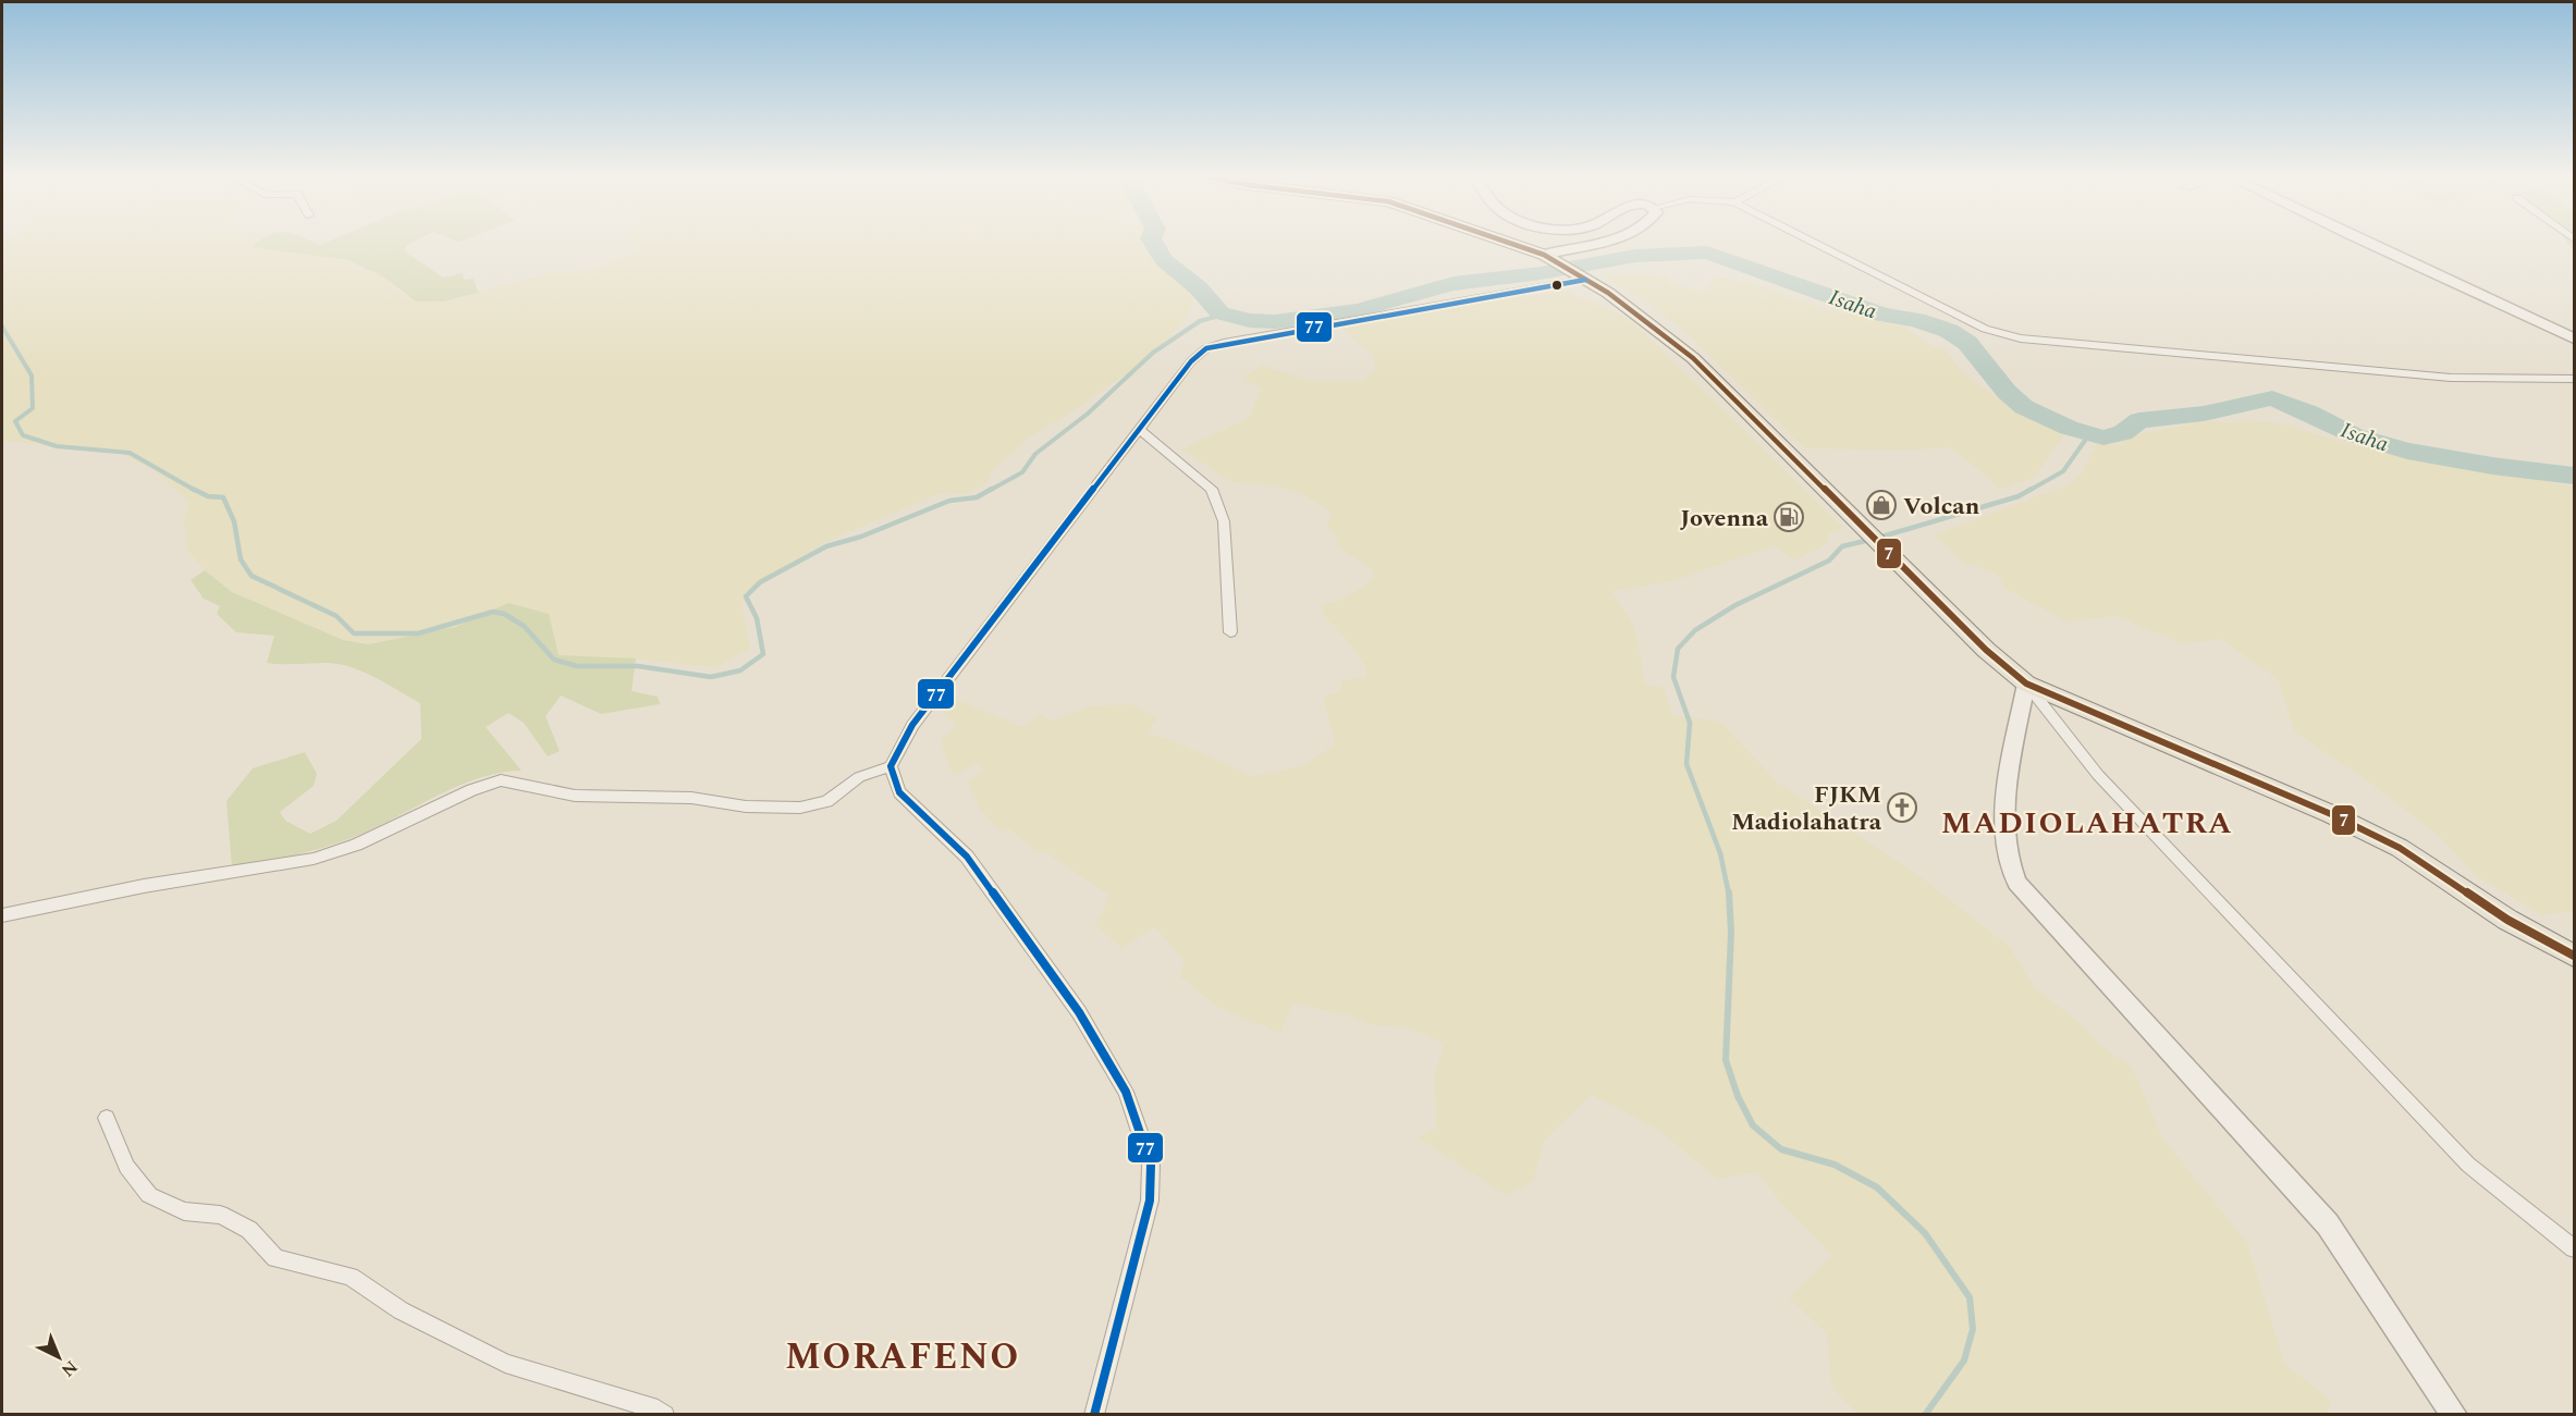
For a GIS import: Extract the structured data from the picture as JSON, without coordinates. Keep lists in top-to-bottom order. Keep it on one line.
{"districts":["MADIOLAHATRA","MORAFENO"],"water":["Isaha"],"places":{"shop":["Volcan"],"fuel station":["Jovenna"],"church":["FJKM Madiolahatra"]},"lines":["transit line 7","transit line 77"],"north":"bottom right"}
